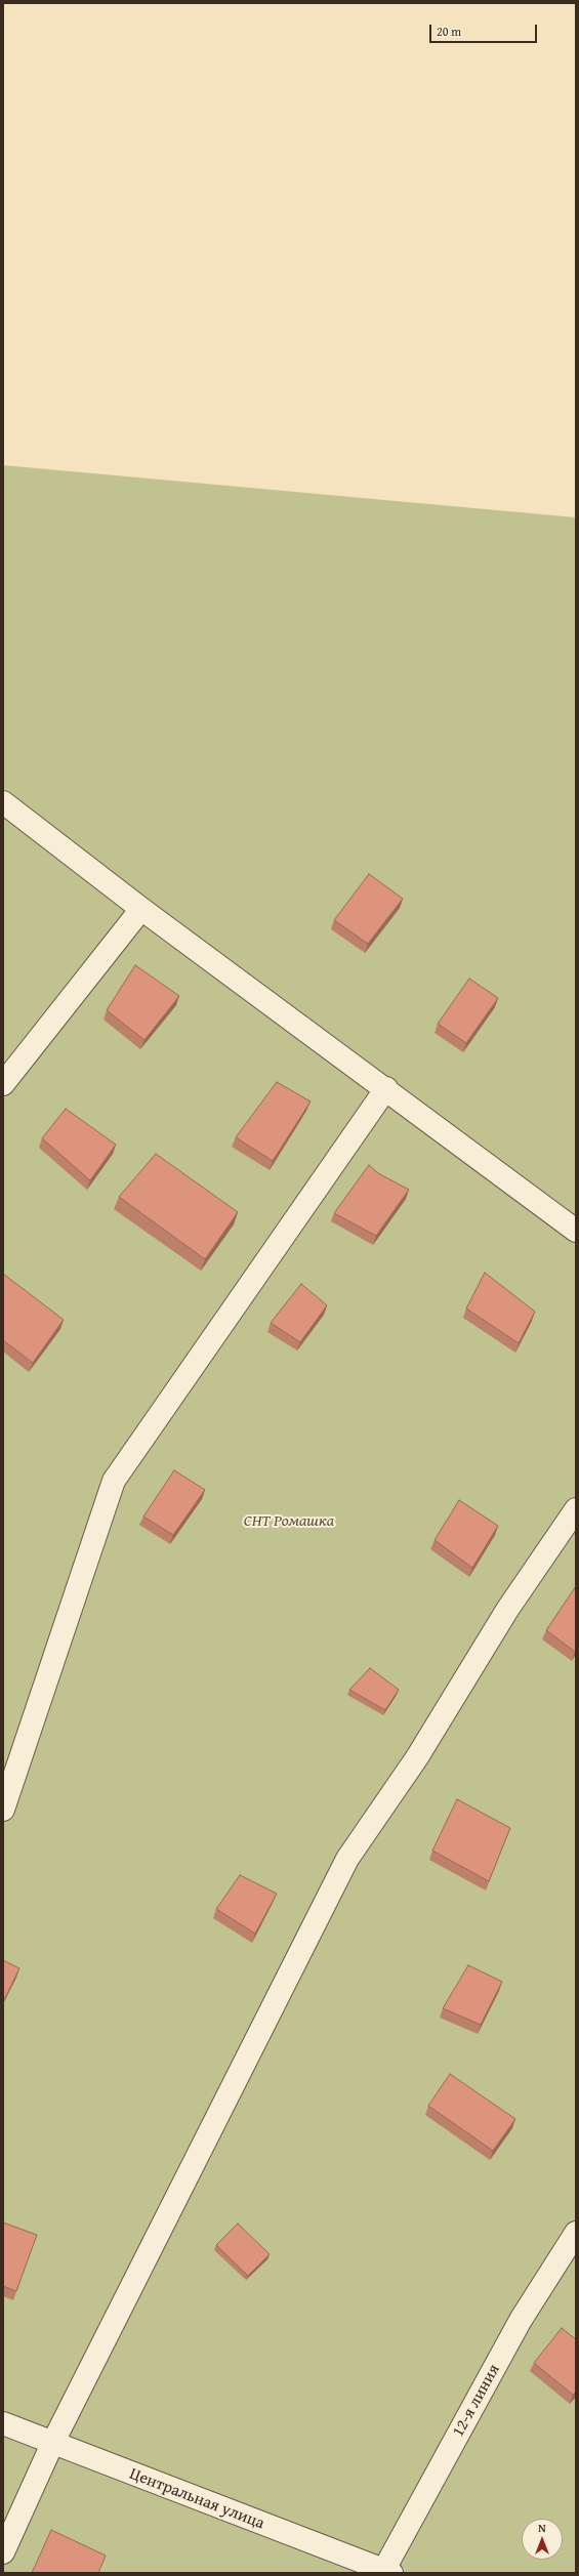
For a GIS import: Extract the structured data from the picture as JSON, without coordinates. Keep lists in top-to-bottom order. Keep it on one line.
{"streets":{"street":["12-я линия","Центральная улица"]},"crossings":[["12-я линия","Центральная улица"]],"parks":["СНТ Ромашка"],"scale_bar":"20 m","north":"top"}
